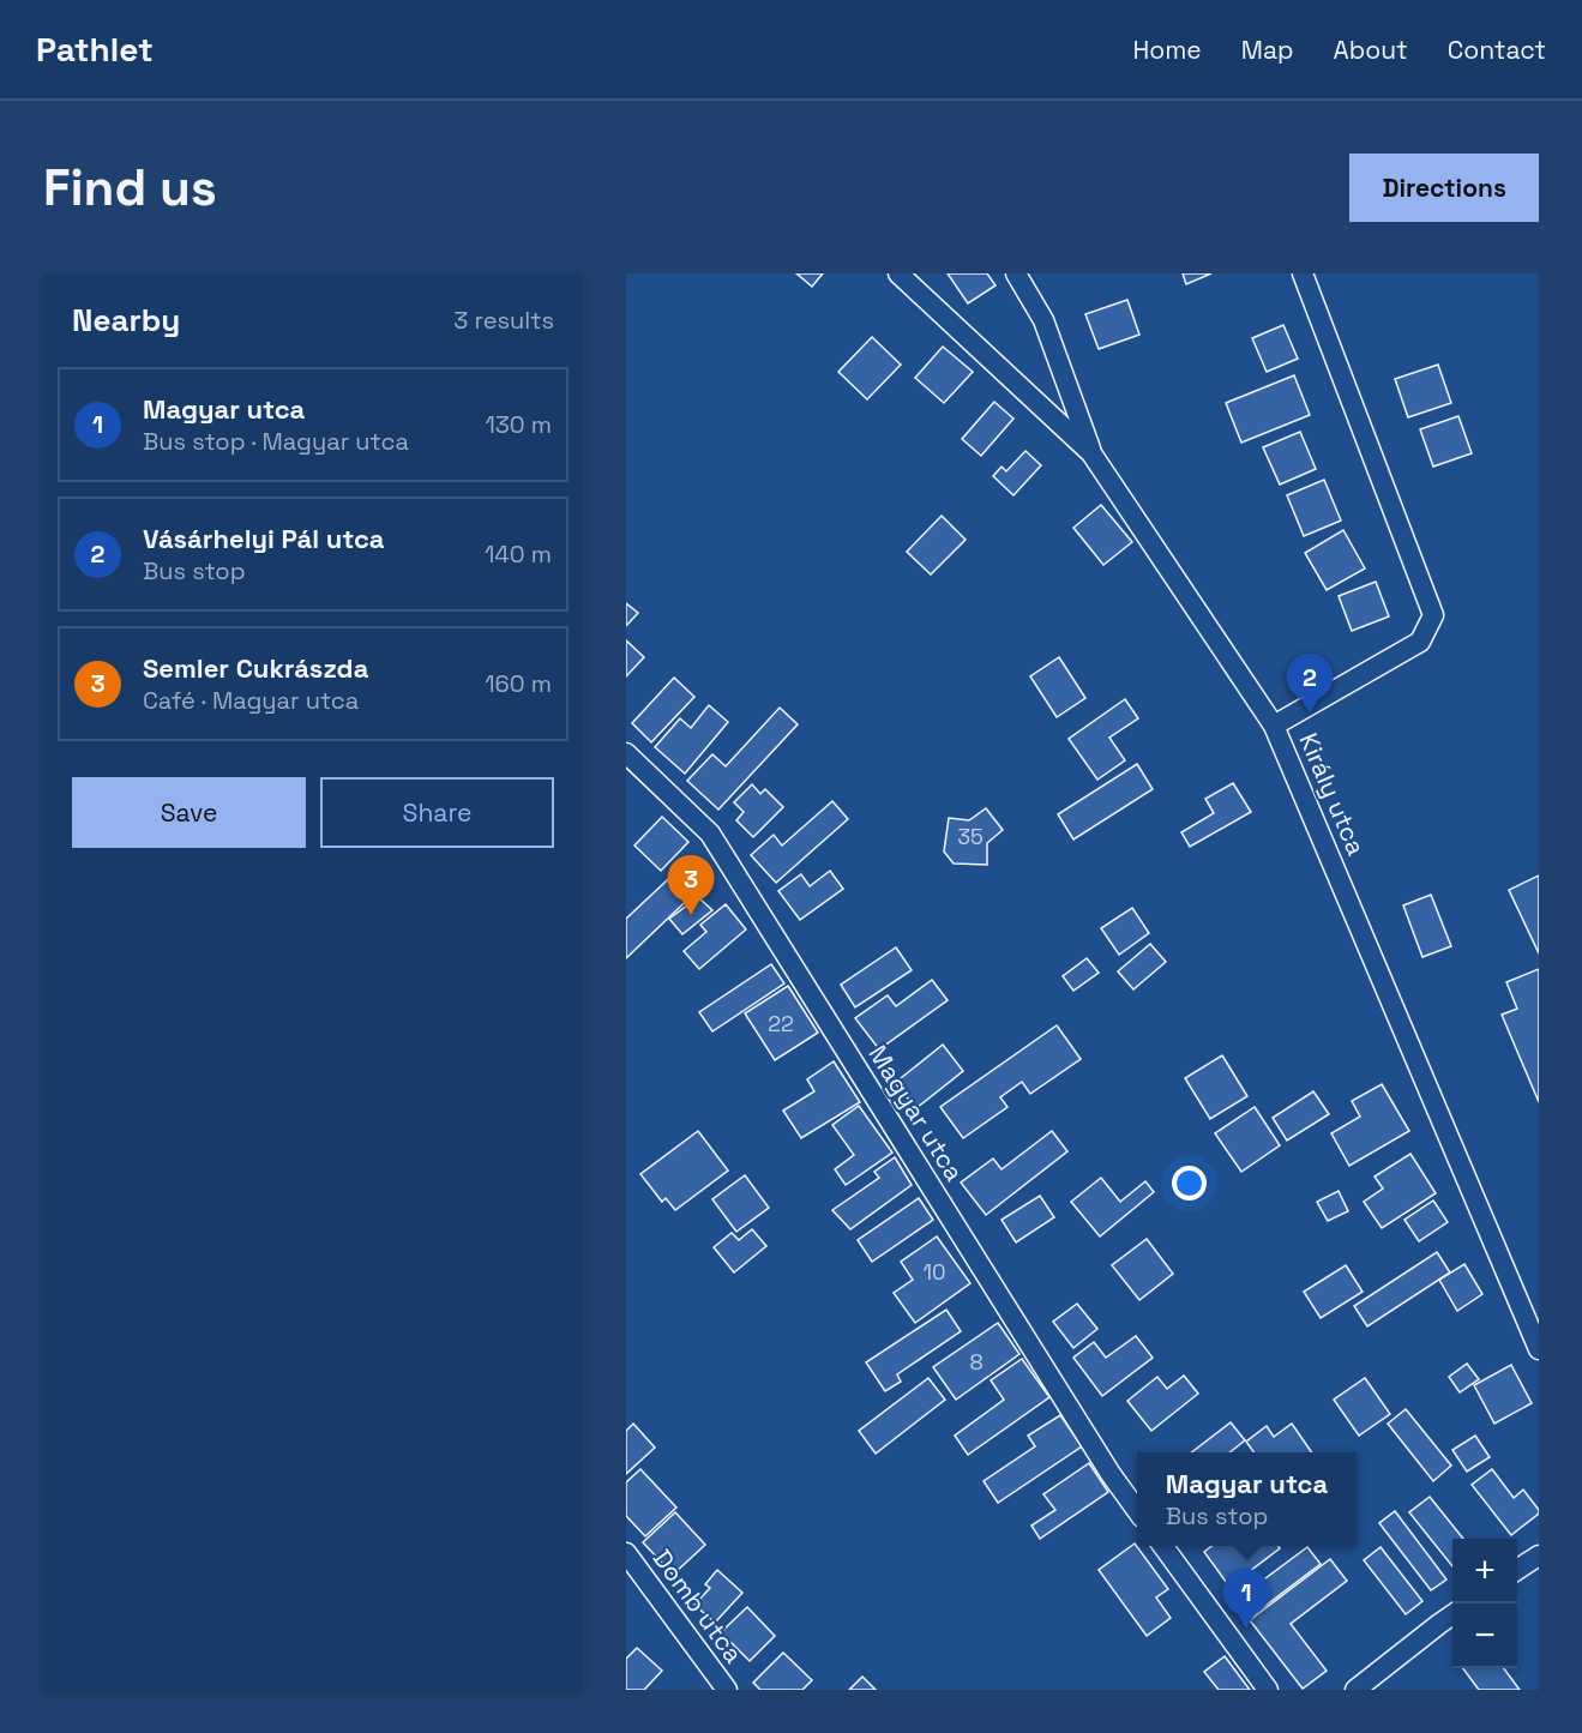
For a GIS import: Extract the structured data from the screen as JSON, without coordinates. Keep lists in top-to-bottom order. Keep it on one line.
{"streets":{"street":["Király utca","Magyar utca","Domb utca"]},"house_numbers":["35","22","10","8"],"page":{"header":"Pathlet","nav":["Home","Map","About","Contact"],"buttons":["Directions",["Save","Share"]],"title":"Find us","heading":["Nearby","3 results"],"list":[{"mark":"1","name":"Magyar utca","note":"Bus stop · Magyar utca","value":"130 m"},{"mark":"2","name":"Vásárhelyi Pál utca","note":"Bus stop","value":"140 m"},{"mark":"3","name":"Semler Cukrászda","note":"Café · Magyar utca","value":"160 m"}],"pins":["2","3","1"],"popup":["Magyar utca","Bus stop"],"map_buttons":["+","−"]}}
